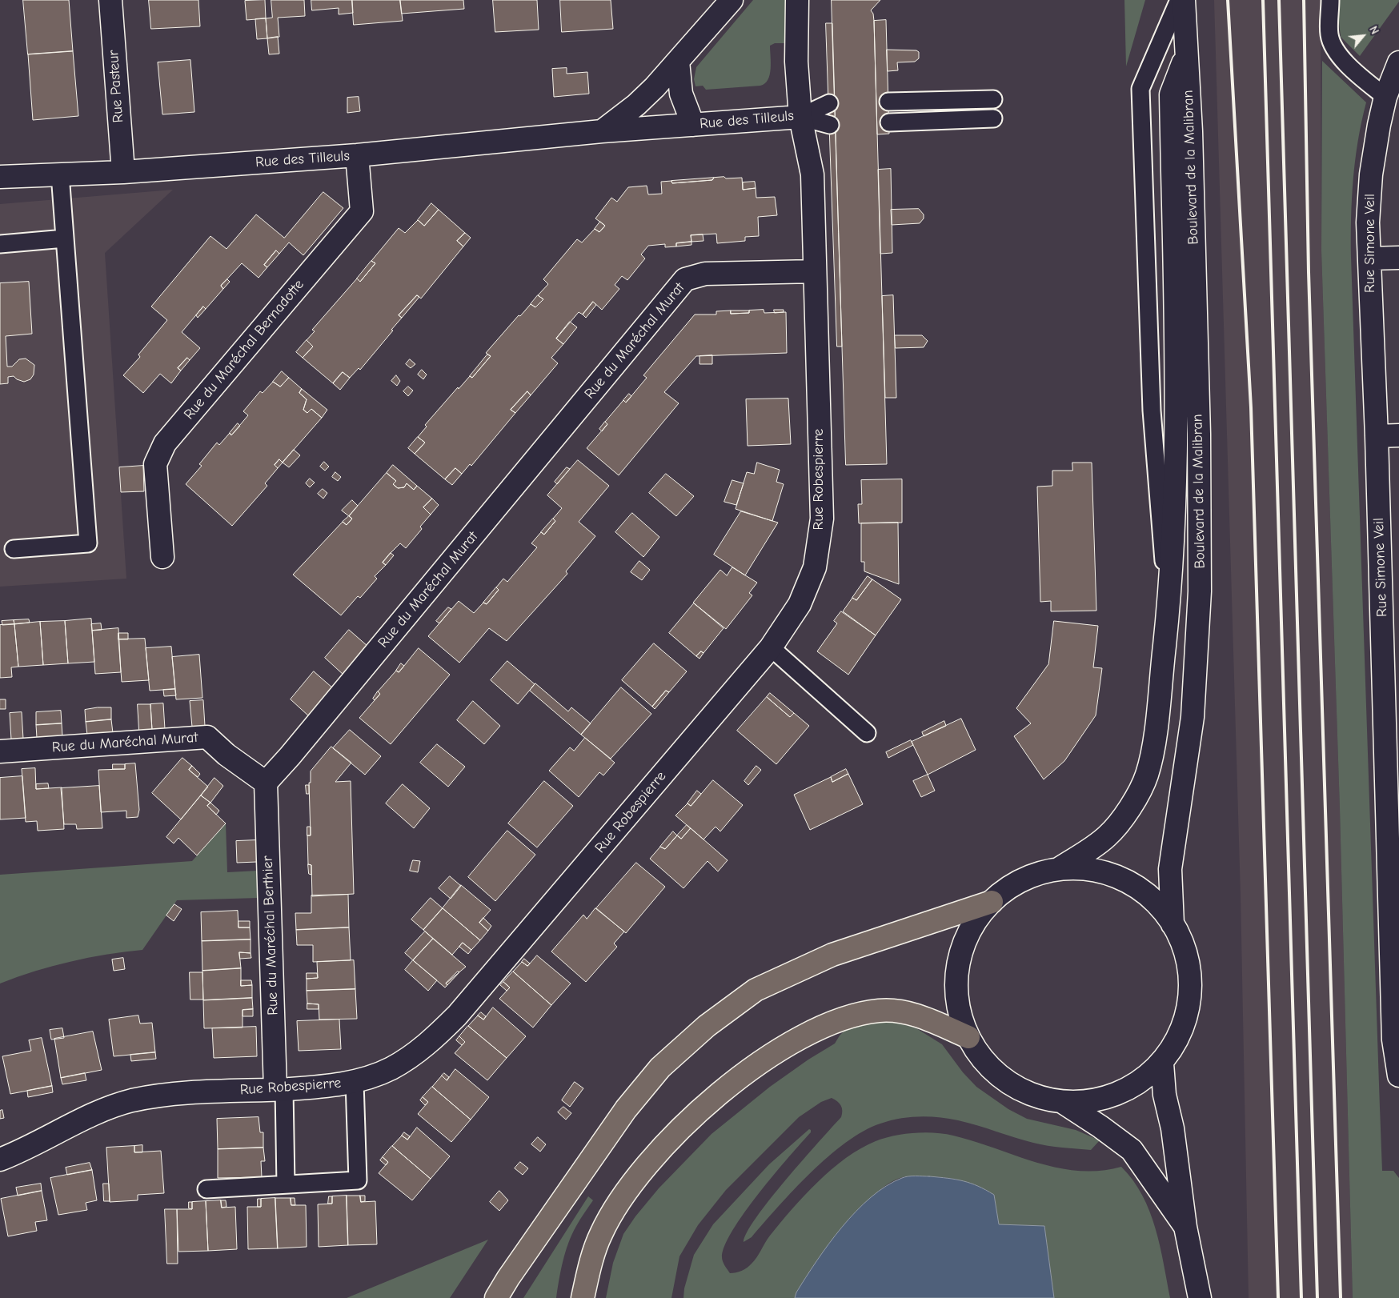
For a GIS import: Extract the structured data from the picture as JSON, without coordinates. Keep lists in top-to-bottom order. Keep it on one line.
{"streets":{"street":["Rue Pasteur","Rue des Tilleuls","Boulevard de la Malibran","Rue Simone Veil","Rue du Maréchal Murat","Rue du Maréchal Bernadotte","Rue Robespierre","Rue du Maréchal Berthier"]},"crossings":[["Rue Pasteur","Rue des Tilleuls"],["Rue des Tilleuls","Rue du Maréchal Bernadotte"],["Rue des Tilleuls","Rue Robespierre"],["Rue du Maréchal Murat","Rue Robespierre"],["Rue du Maréchal Murat","Rue du Maréchal Berthier"],["Rue Robespierre","Rue du Maréchal Berthier"]],"north":"top right"}
